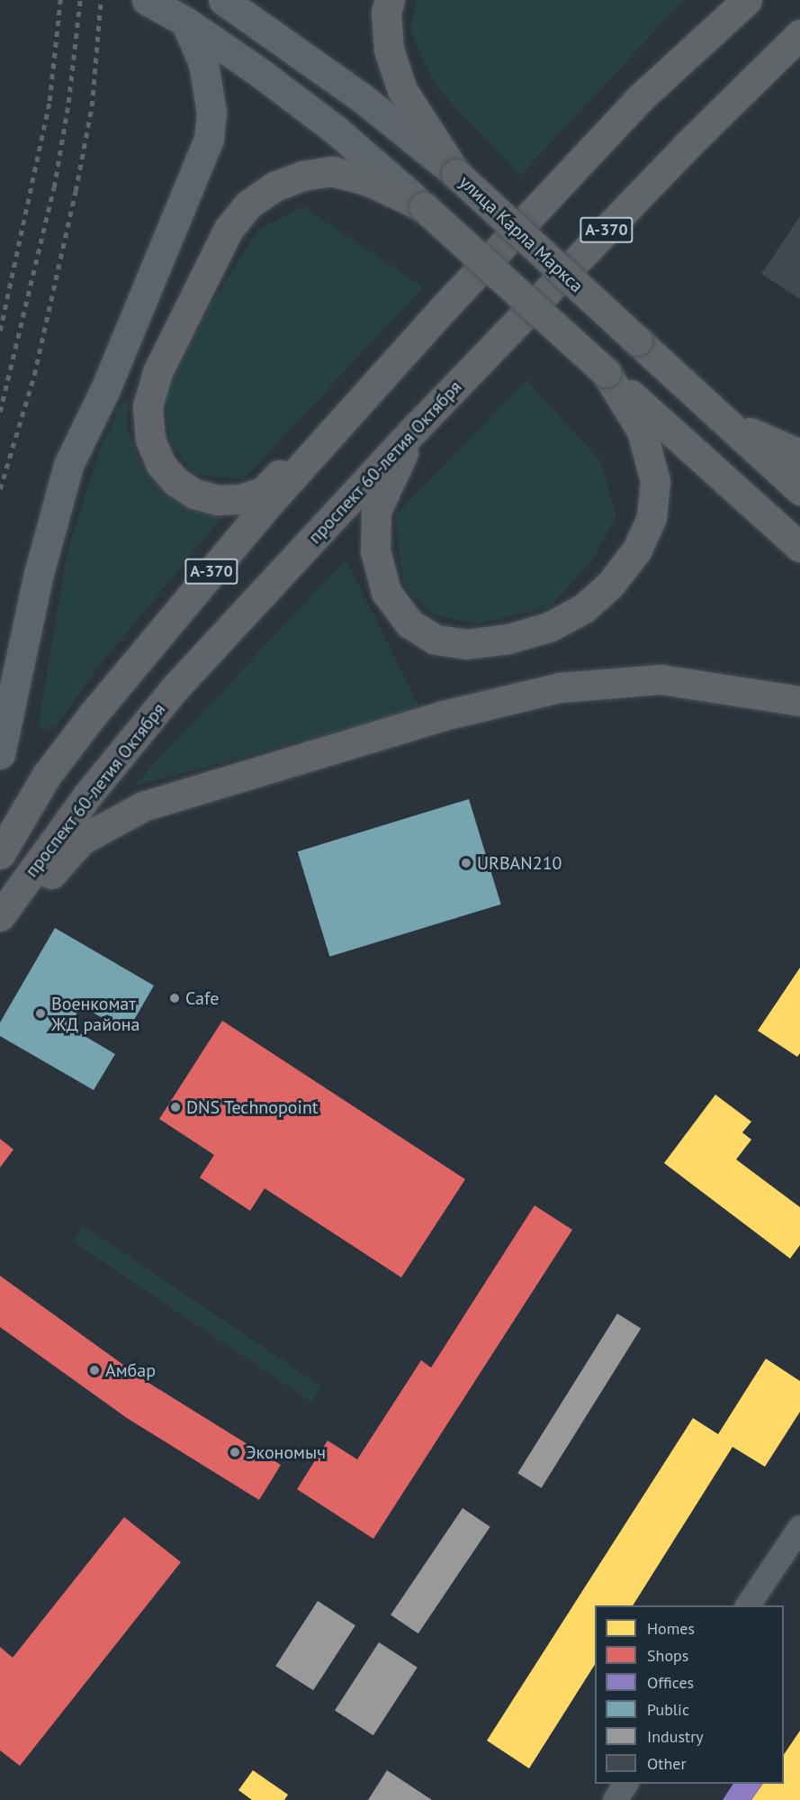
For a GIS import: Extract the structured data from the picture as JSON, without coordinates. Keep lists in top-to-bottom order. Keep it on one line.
{"streets":{"highway":["А-370","улица Карла Маркса","проспект 60-летия Октября"]},"places":["URBAN210","Cafe","Военкомат ЖД района","DNS Technopoint","Амбар","Экономыч"],"legend":["Homes","Shops","Offices","Public","Industry","Other"]}
